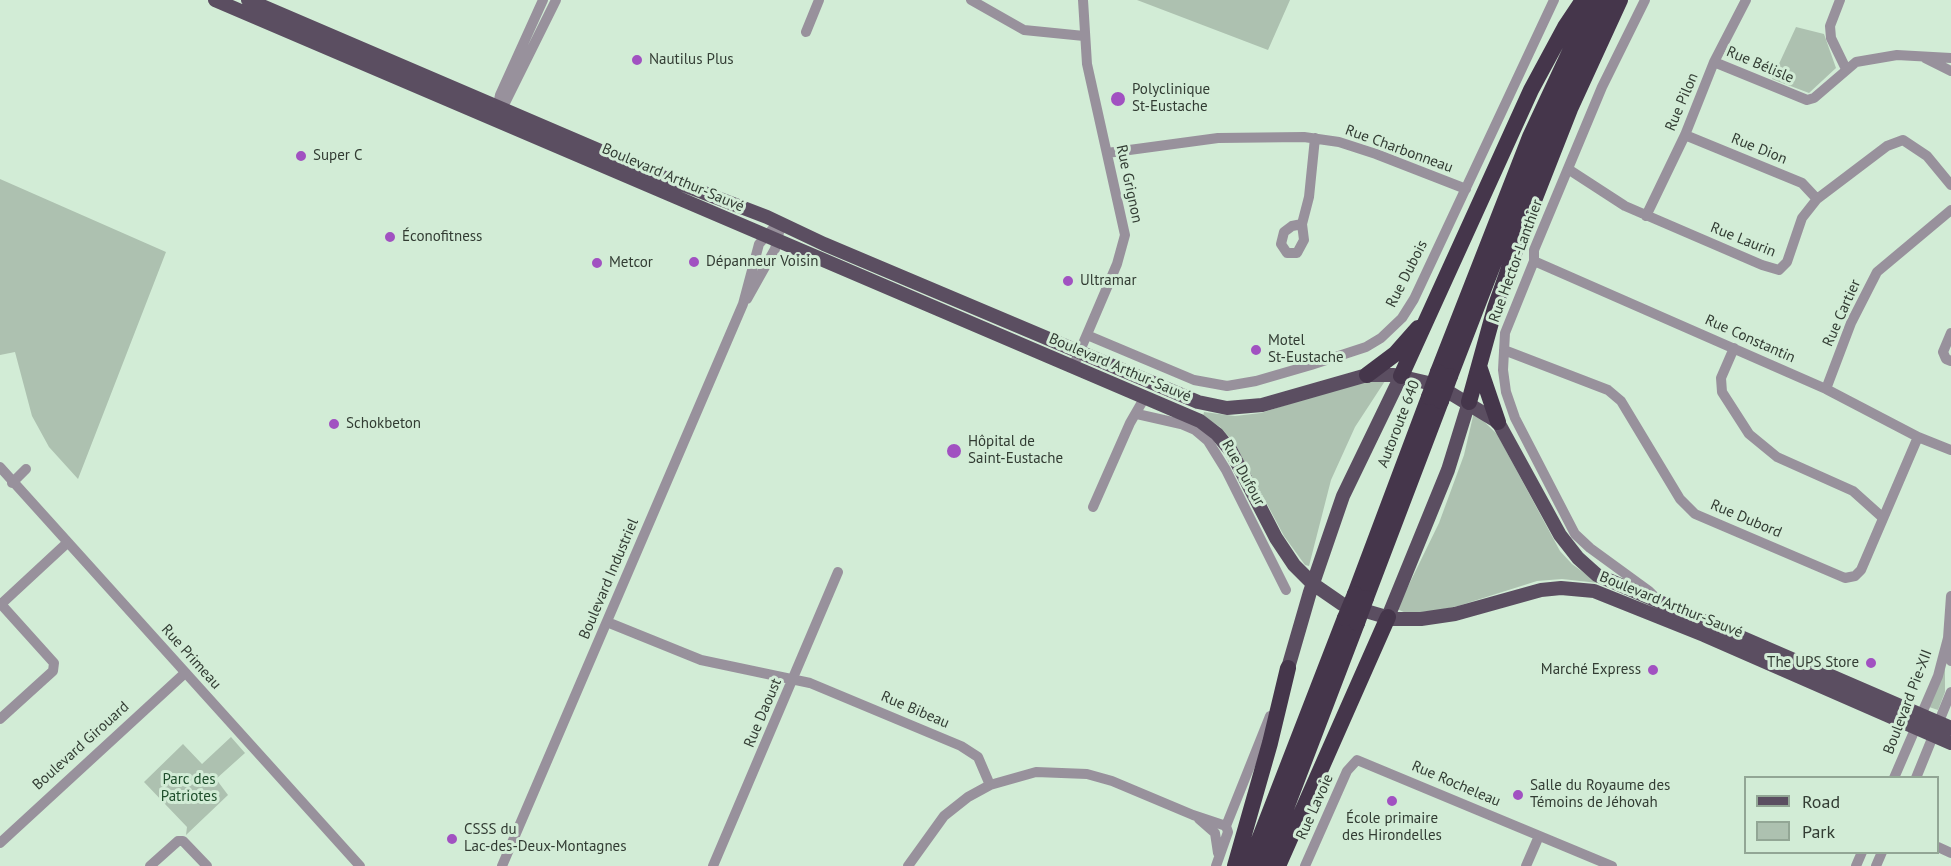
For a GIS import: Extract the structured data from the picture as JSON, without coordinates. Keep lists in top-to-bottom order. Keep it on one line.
{"streets":{"highway":["Autoroute 640"],"main road":["Boulevard Arthur-Sauvé"],"street":["Rue Bélisle","Rue Pilon","Rue Charbonneau","Rue Dion","Rue Grignon","Rue Laurin","Rue Hector-Lanthier","Rue Dubois","Rue Cartier","Rue Constantin","Rue Dufour","Rue Dubord","Boulevard Industriel","Rue Primeau","Boulevard Pie-XII","Rue Bibeau","Rue Daoust","Boulevard Girouard","Rue Rocheleau","Rue Lavoie"]},"crossings":[["Rue Bélisle","Rue Pilon"],["Rue Pilon","Rue Dion"],["Rue Pilon","Rue Laurin"],["Rue Charbonneau","Rue Grignon"],["Rue Charbonneau","Rue Dubois"],["Rue Dion","Rue Laurin"],["Boulevard Arthur-Sauvé","Rue Grignon"],["Boulevard Arthur-Sauvé","Rue Hector-Lanthier"],["Boulevard Arthur-Sauvé","Boulevard Industriel"],["Boulevard Arthur-Sauvé","Boulevard Pie-XII"],["Rue Grignon","Rue Dubois"],["Rue Laurin","Rue Hector-Lanthier"],["Rue Hector-Lanthier","Rue Constantin"],["Rue Hector-Lanthier","Rue Dubord"],["Rue Cartier","Rue Constantin"],["Rue Constantin","Rue Dubord"],["Boulevard Industriel","Rue Bibeau"],["Rue Primeau","Boulevard Girouard"],["Rue Bibeau","Rue Daoust"],["Rue Rocheleau","Rue Lavoie"]],"parks":["Parc des Patriotes"],"places":["Nautilus Plus","Polyclinique St-Eustache","Super C","Éconofitness","Dépanneur Voisin","Metcor","Ultramar","Motel St-Eustache","Schokbeton","Hôpital de Saint-Eustache","The UPS Store","Marché Express","Salle du Royaume des Témoins de Jéhovah","École primaire des Hirondelles","CSSS du Lac-des-Deux-Montagnes"],"legend":["Road","Park"]}
